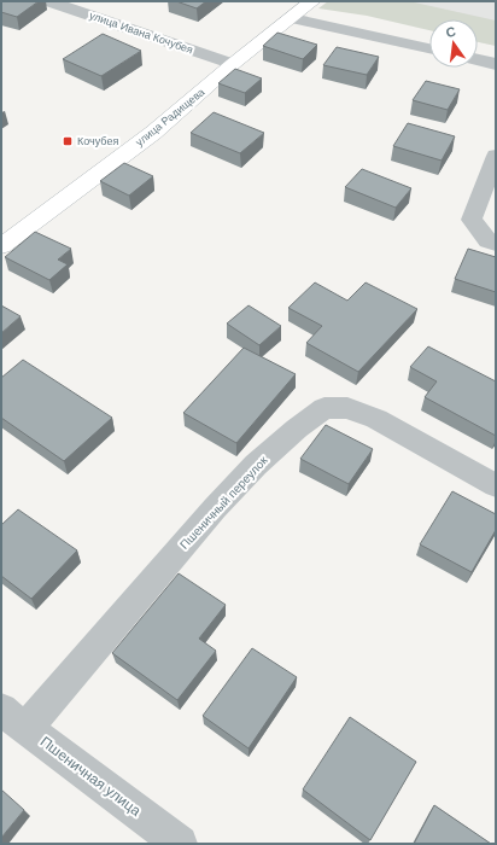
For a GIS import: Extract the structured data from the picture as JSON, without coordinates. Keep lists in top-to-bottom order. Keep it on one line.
{"streets":{"main road":["улица Радищева"],"street":["улица Ивана Кочубея","Пшеничный переулок","Пшеничная улица"]},"crossings":[["улица Ивана Кочубея","улица Радищева"],["Пшеничный переулок","Пшеничная улица"]],"places":{"transit":["Кочубея"]},"north":"top"}
